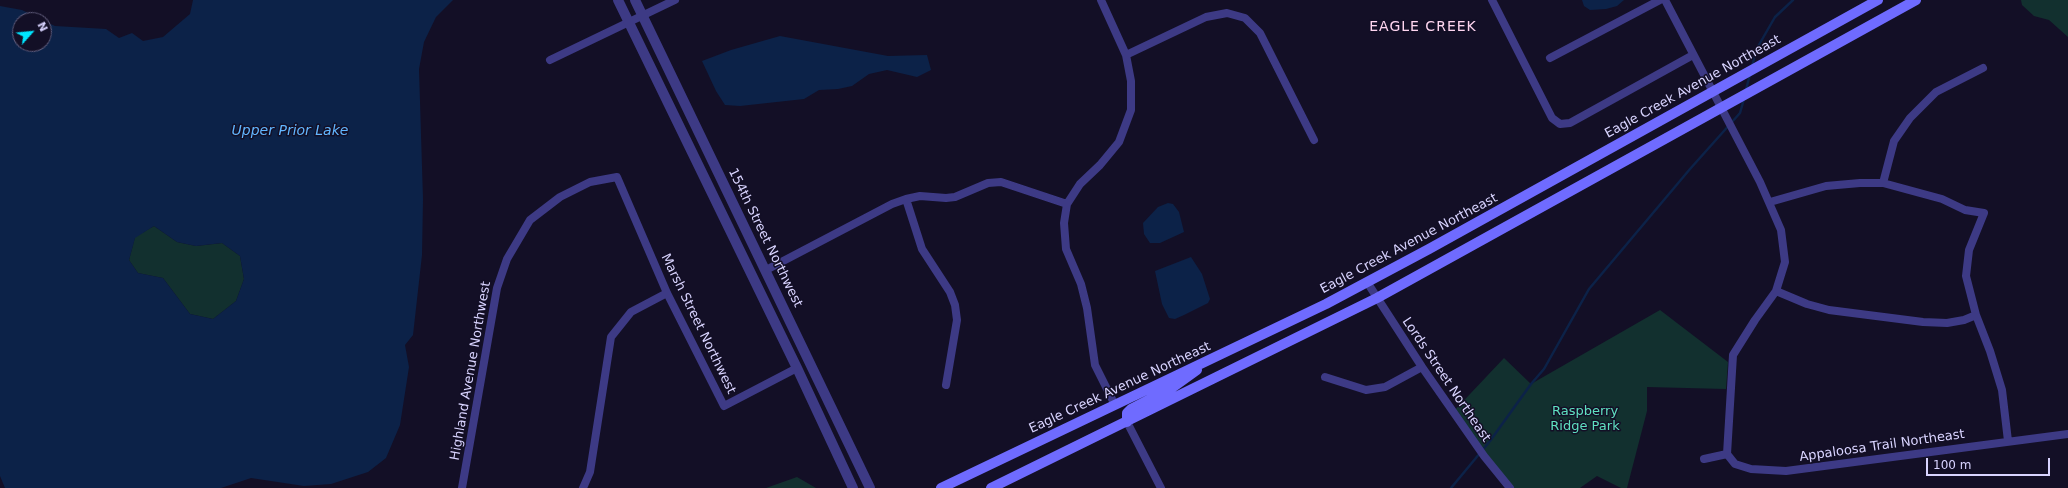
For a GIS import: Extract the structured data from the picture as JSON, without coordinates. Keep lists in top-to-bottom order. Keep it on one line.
{"streets":{"main road":["Eagle Creek Avenue Northeast"],"street":["154th Street Northwest","Marsh Street Northwest","Highland Avenue Northwest","Lords Street Northeast","Appaloosa Trail Northeast"]},"crossings":[["Eagle Creek Avenue Northeast","Lords Street Northeast"],["Marsh Street Northwest","Highland Avenue Northwest"]],"districts":["EAGLE CREEK"],"water":["Upper Prior Lake"],"parks":["Raspberry Ridge Park"],"scale_bar":"100 m","north":"top right"}
